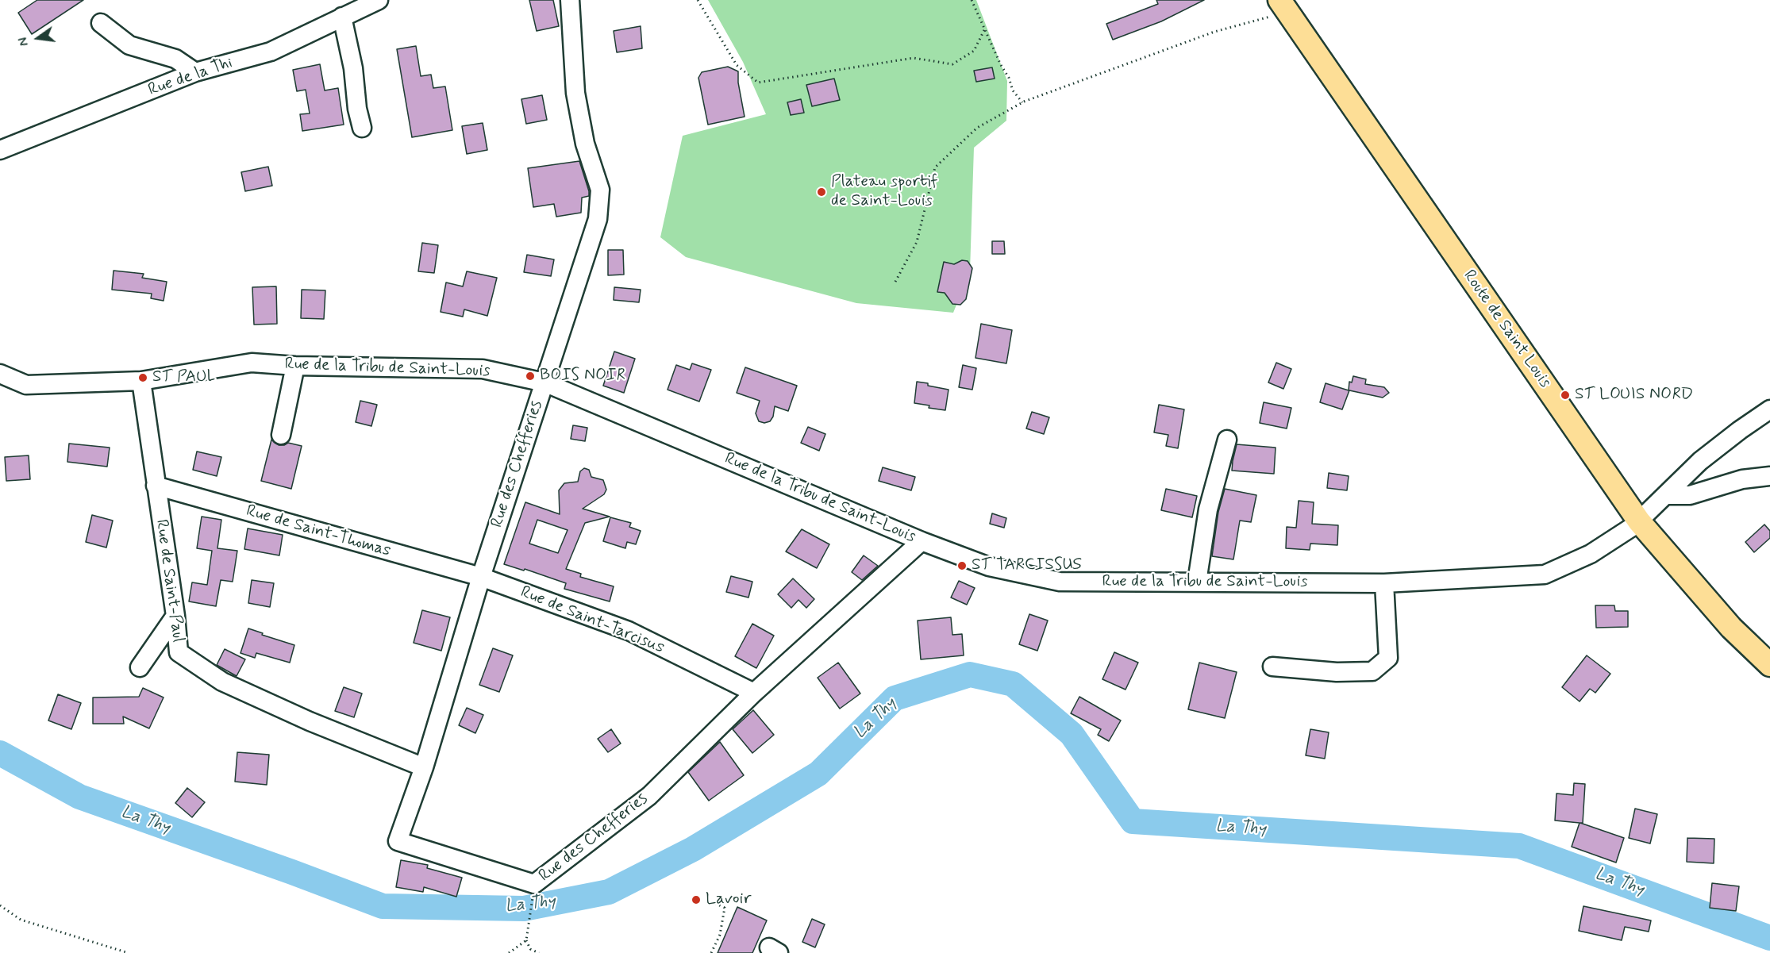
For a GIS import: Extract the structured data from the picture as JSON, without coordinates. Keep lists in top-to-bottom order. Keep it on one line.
{"streets":{"main road":["Route de Saint Louis"],"street":["Rue de la Thi","Rue de la Tribu de Saint-Louis","Rue des Chefferies","Rue de Saint-Thomas","Rue de Saint-Paul","Rue de Saint-Tarcisus"]},"crossings":[["Route de Saint Louis","Rue de la Tribu de Saint-Louis"],["Rue de la Tribu de Saint-Louis","Rue des Chefferies"],["Rue de la Tribu de Saint-Louis","Rue de Saint-Paul"],["Rue des Chefferies","Rue de Saint-Thomas"],["Rue des Chefferies","Rue de Saint-Paul"],["Rue des Chefferies","Rue de Saint-Tarcisus"],["Rue de Saint-Thomas","Rue de Saint-Paul"],["Rue de Saint-Thomas","Rue de Saint-Tarcisus"]],"water":["La Thy"],"places":["Plateau sportif de Saint-Louis","BOIS NOIR","ST PAUL","ST LOUIS NORD","ST TARCISSUS","Lavoir"],"north":"left"}
